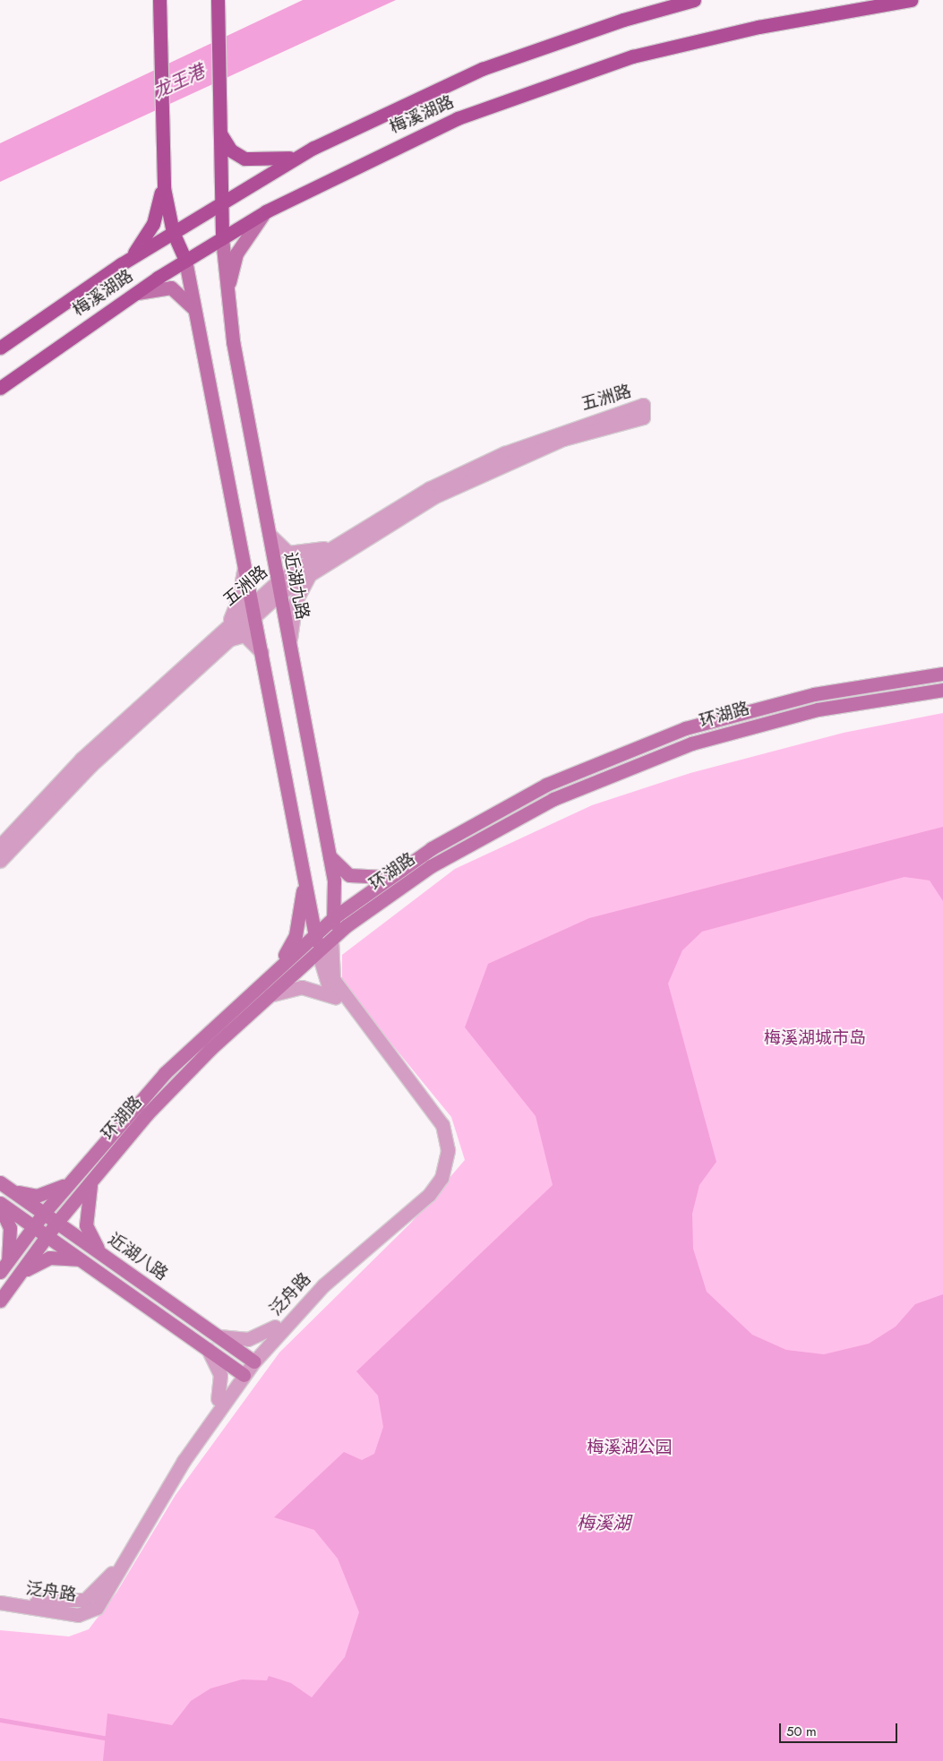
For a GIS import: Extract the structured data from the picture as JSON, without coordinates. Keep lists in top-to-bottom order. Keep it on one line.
{"streets":{"main road":["梅溪湖路","近湖九路","环湖路","近湖八路"],"street":["五洲路","泛舟路"]},"crossings":[["梅溪湖路","近湖九路"],["五洲路","近湖九路"],["近湖九路","环湖路"],["环湖路","近湖八路"],["环湖路","泛舟路"],["近湖八路","泛舟路"]],"water":["龙王港","梅溪湖"],"parks":["梅溪湖城市岛","梅溪湖公园"],"scale_bar":"50 m"}
